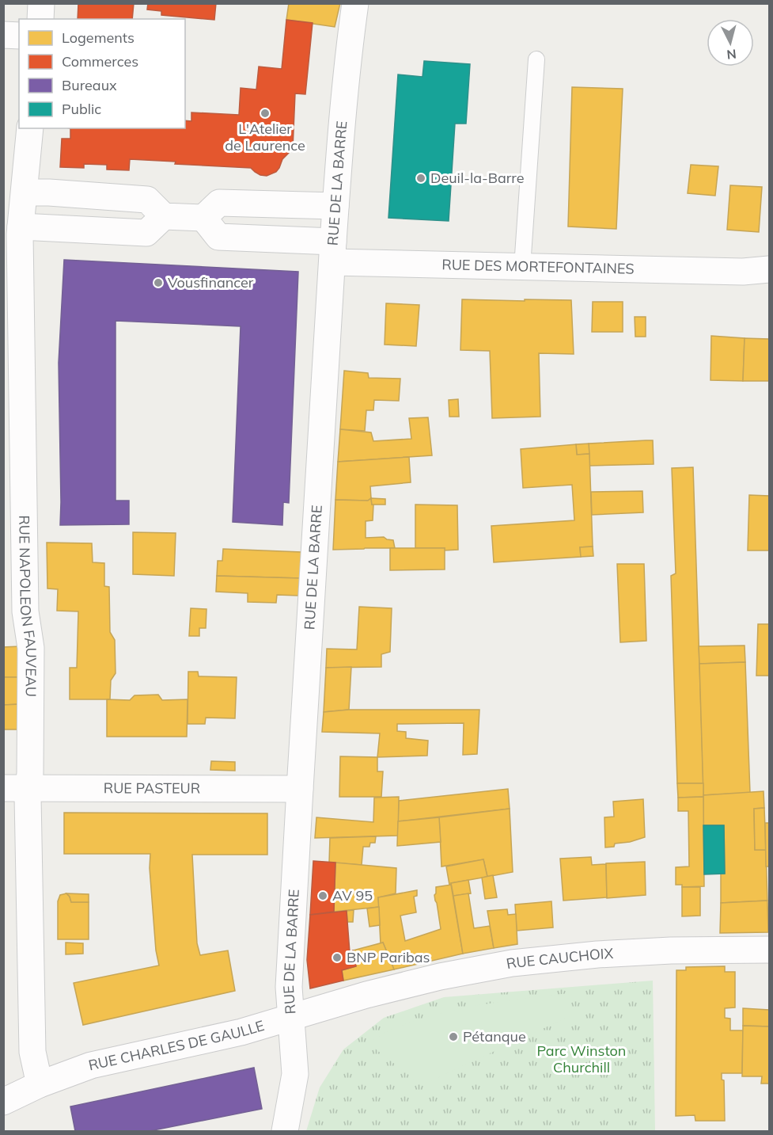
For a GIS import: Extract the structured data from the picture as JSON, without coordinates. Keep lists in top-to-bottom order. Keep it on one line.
{"streets":{"street":["RUE DE LA BARRE","RUE DES MORTEFONTAINES","RUE NAPOLEON FAUVEAU","RUE PASTEUR","RUE CAUCHOIX","RUE CHARLES DE GAULLE"]},"crossings":[["RUE DE LA BARRE","RUE DES MORTEFONTAINES"],["RUE DE LA BARRE","RUE PASTEUR"],["RUE DE LA BARRE","RUE CHARLES DE GAULLE"],["RUE NAPOLEON FAUVEAU","RUE PASTEUR"],["RUE NAPOLEON FAUVEAU","RUE CHARLES DE GAULLE"],["RUE CAUCHOIX","RUE CHARLES DE GAULLE"]],"parks":["Parc Winston Churchill"],"places":["L'Atelier de Laurence","Deuil-la-Barre","Vousfinancer","AV 95","BNP Paribas","Pétanque"],"legend":["Logements","Commerces","Bureaux","Public"],"north":"bottom"}
